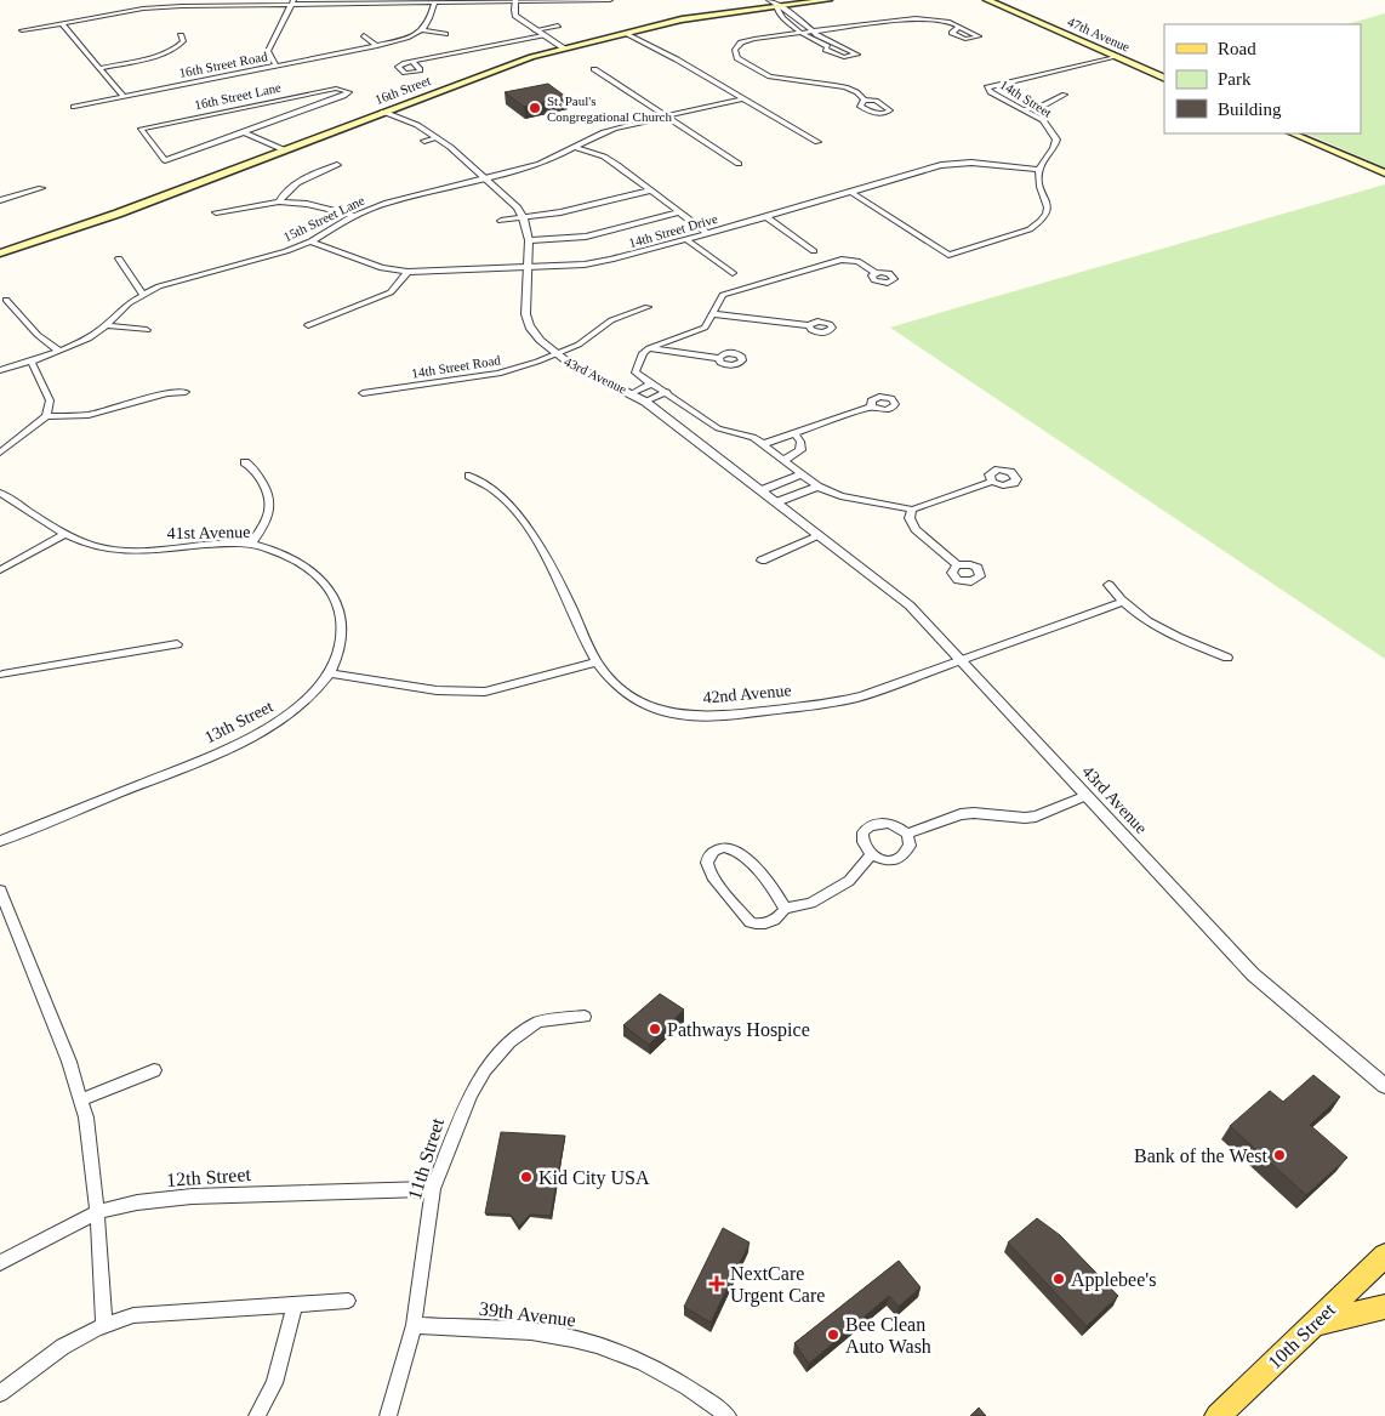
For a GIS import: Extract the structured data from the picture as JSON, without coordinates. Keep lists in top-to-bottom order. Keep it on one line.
{"streets":{"main road":["47th Avenue","16th Street","10th Street"],"street":["16th Street Road","16th Street Lane","14th Street","15th Street Lane","14th Street Drive","14th Street Road","43rd Avenue","41st Avenue","42nd Avenue","13th Street","11th Street","12th Street","39th Avenue"]},"crossings":[["47th Avenue","14th Street"],["16th Street","43rd Avenue"],["14th Street","14th Street Drive"],["15th Street Lane","14th Street Drive"],["15th Street Lane","43rd Avenue"],["14th Street Drive","43rd Avenue"],["14th Street Road","43rd Avenue"],["43rd Avenue","42nd Avenue"],["41st Avenue","13th Street"],["11th Street","12th Street"],["11th Street","39th Avenue"]],"places":{"other":["St. Paul's Congregational Church","Pathways Hospice","Bank of the West","Kid City USA","Applebee's","Bee Clean Auto Wash"],"health":["NextCare Urgent Care"]},"legend":["Road","Park","Building"]}
